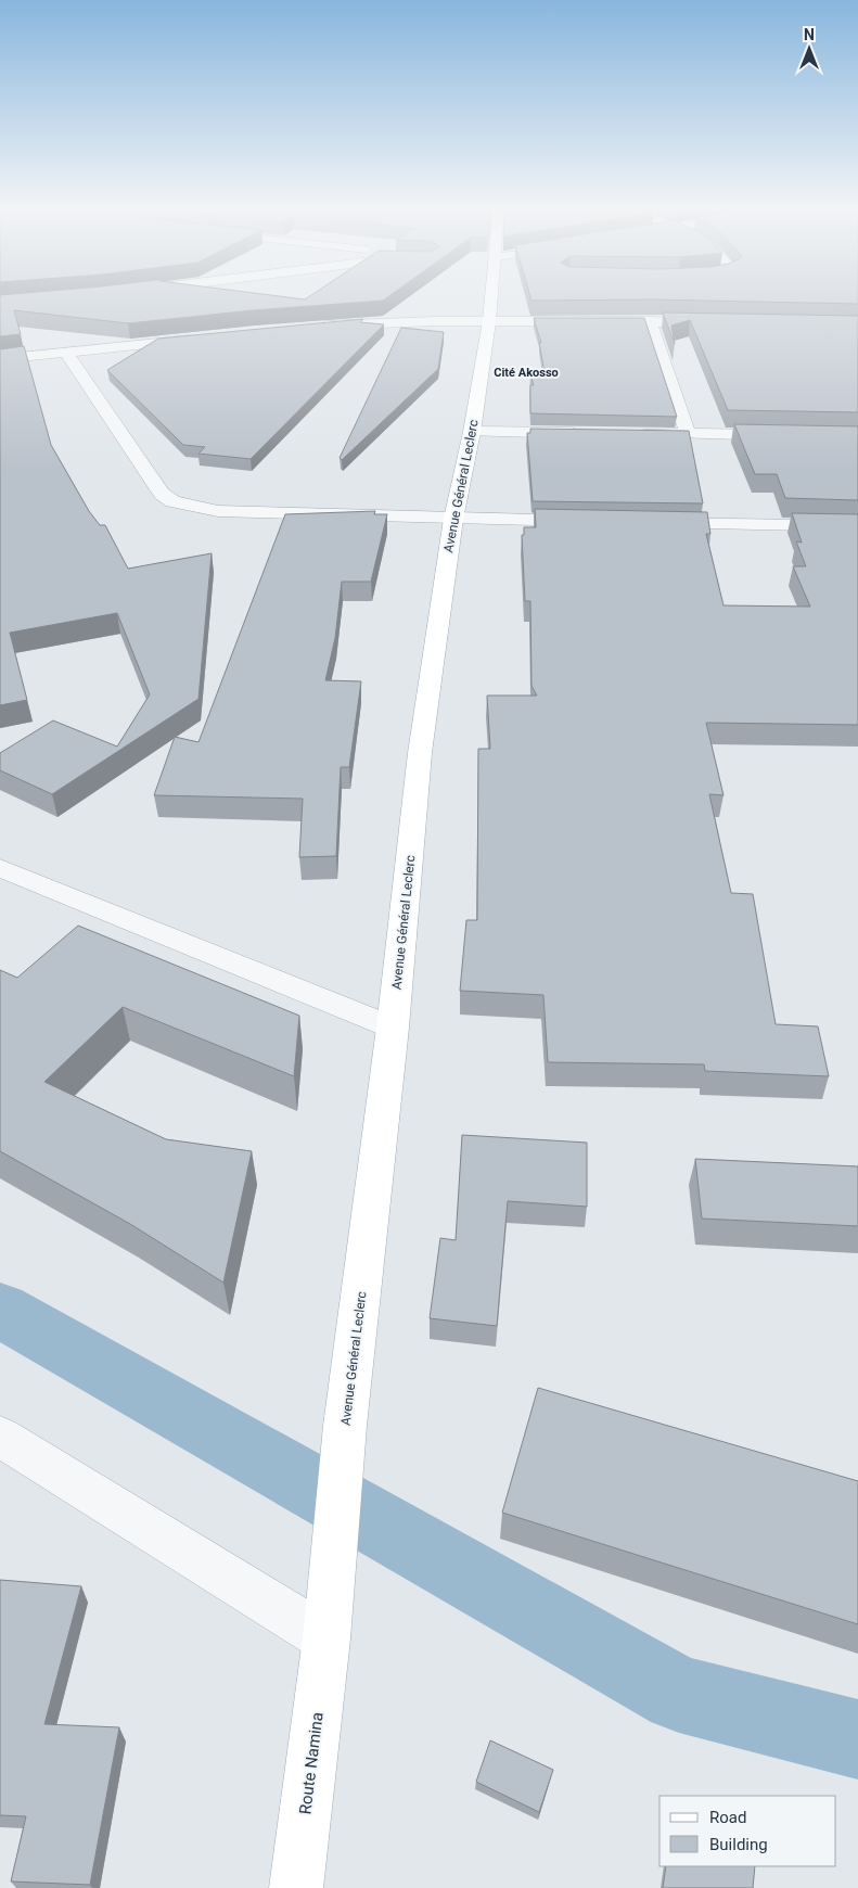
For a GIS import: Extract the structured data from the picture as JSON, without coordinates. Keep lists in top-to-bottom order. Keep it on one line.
{"streets":{"main road":["Avenue Général Leclerc","Route Namina"]},"crossings":[["Avenue Général Leclerc","Route Namina"]],"districts":["Cité Akosso"],"legend":["Road","Building"],"north":"top"}
